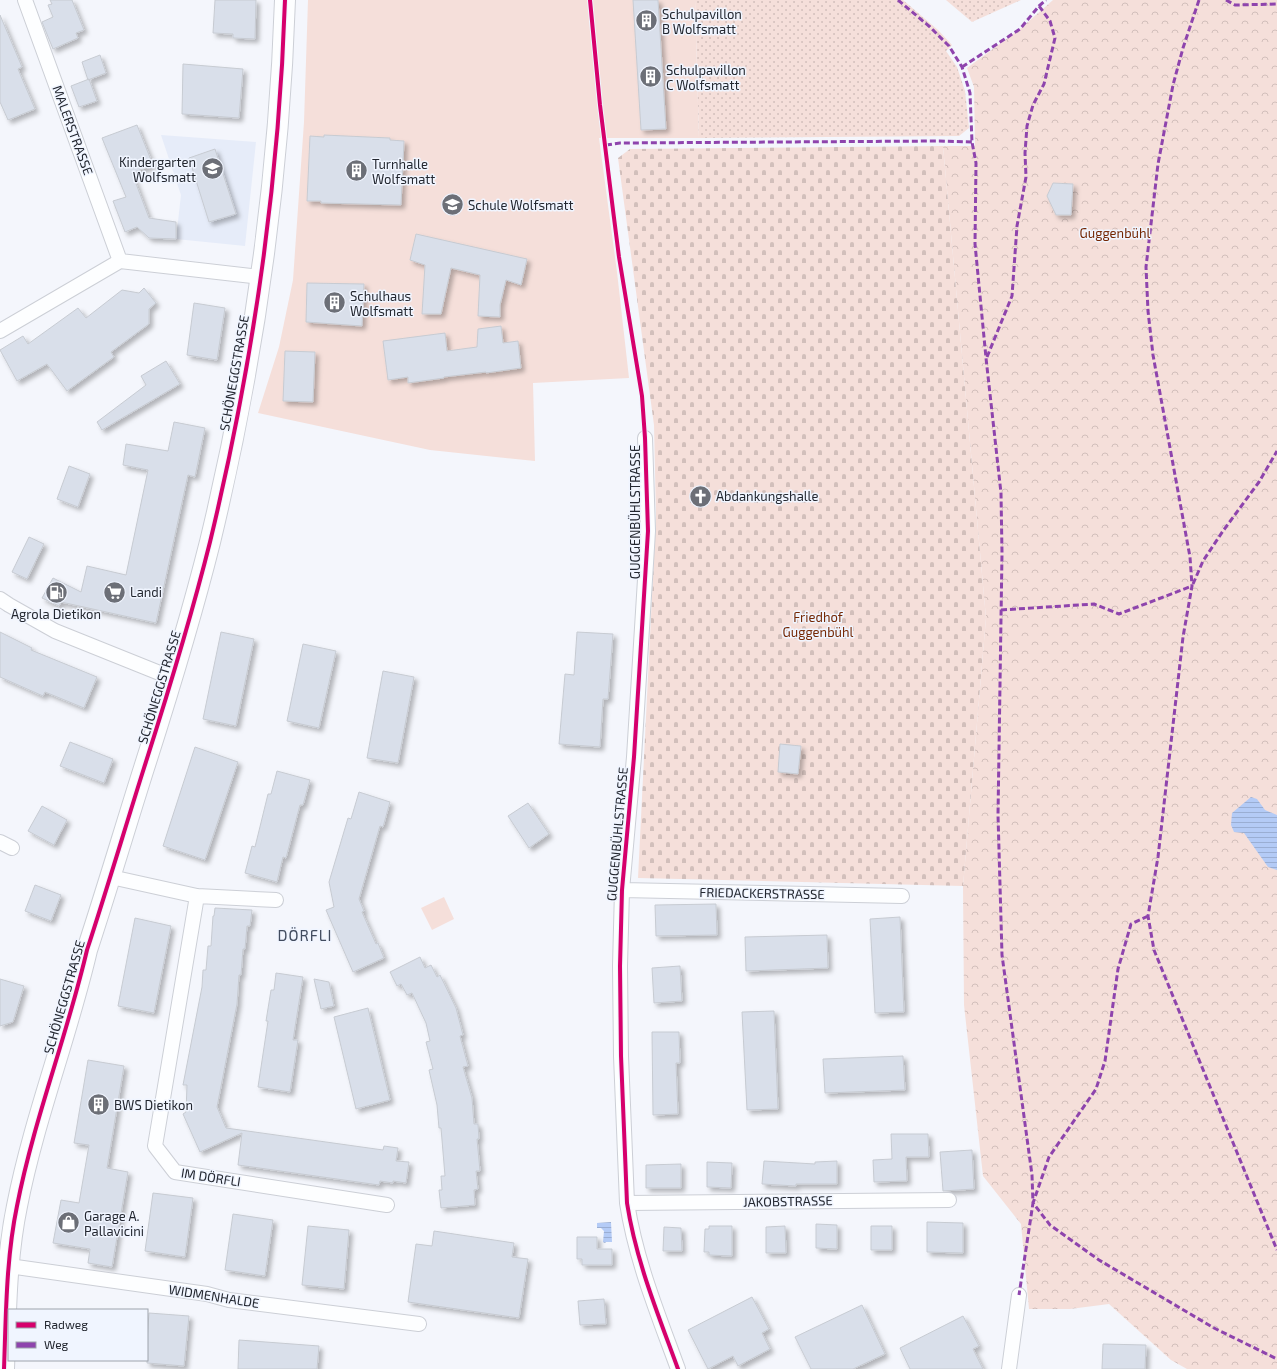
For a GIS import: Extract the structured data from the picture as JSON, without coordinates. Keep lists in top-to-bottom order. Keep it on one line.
{"streets":{"street":["MALERSTRASSE","SCHÖNEGGSTRASSE","GUGGENBÜHLSTRASSE","FRIEDACKERSTRASSE","IM DÖRFLI","JAKOBSTRASSE","WIDMENHALDE"]},"crossings":[["SCHÖNEGGSTRASSE","WIDMENHALDE"],["GUGGENBÜHLSTRASSE","FRIEDACKERSTRASSE"],["GUGGENBÜHLSTRASSE","JAKOBSTRASSE"]],"districts":["DÖRFLI"],"parks":["Guggenbühl","Friedhof Guggenbühl"],"places":{"building":["Schulpavillon B Wolfsmatt","Schulpavillon C Wolfsmatt","Turnhalle Wolfsmatt","Schulhaus Wolfsmatt","BWS Dietikon"],"school or university":["Kindergarten Wolfsmatt","Schule Wolfsmatt"],"church":["Abdankungshalle"],"fuel station":["Agrola Dietikon"],"supermarket":["Landi"],"shop":["Garage A. Pallavicini"]},"legend":["Radweg","Weg"]}
